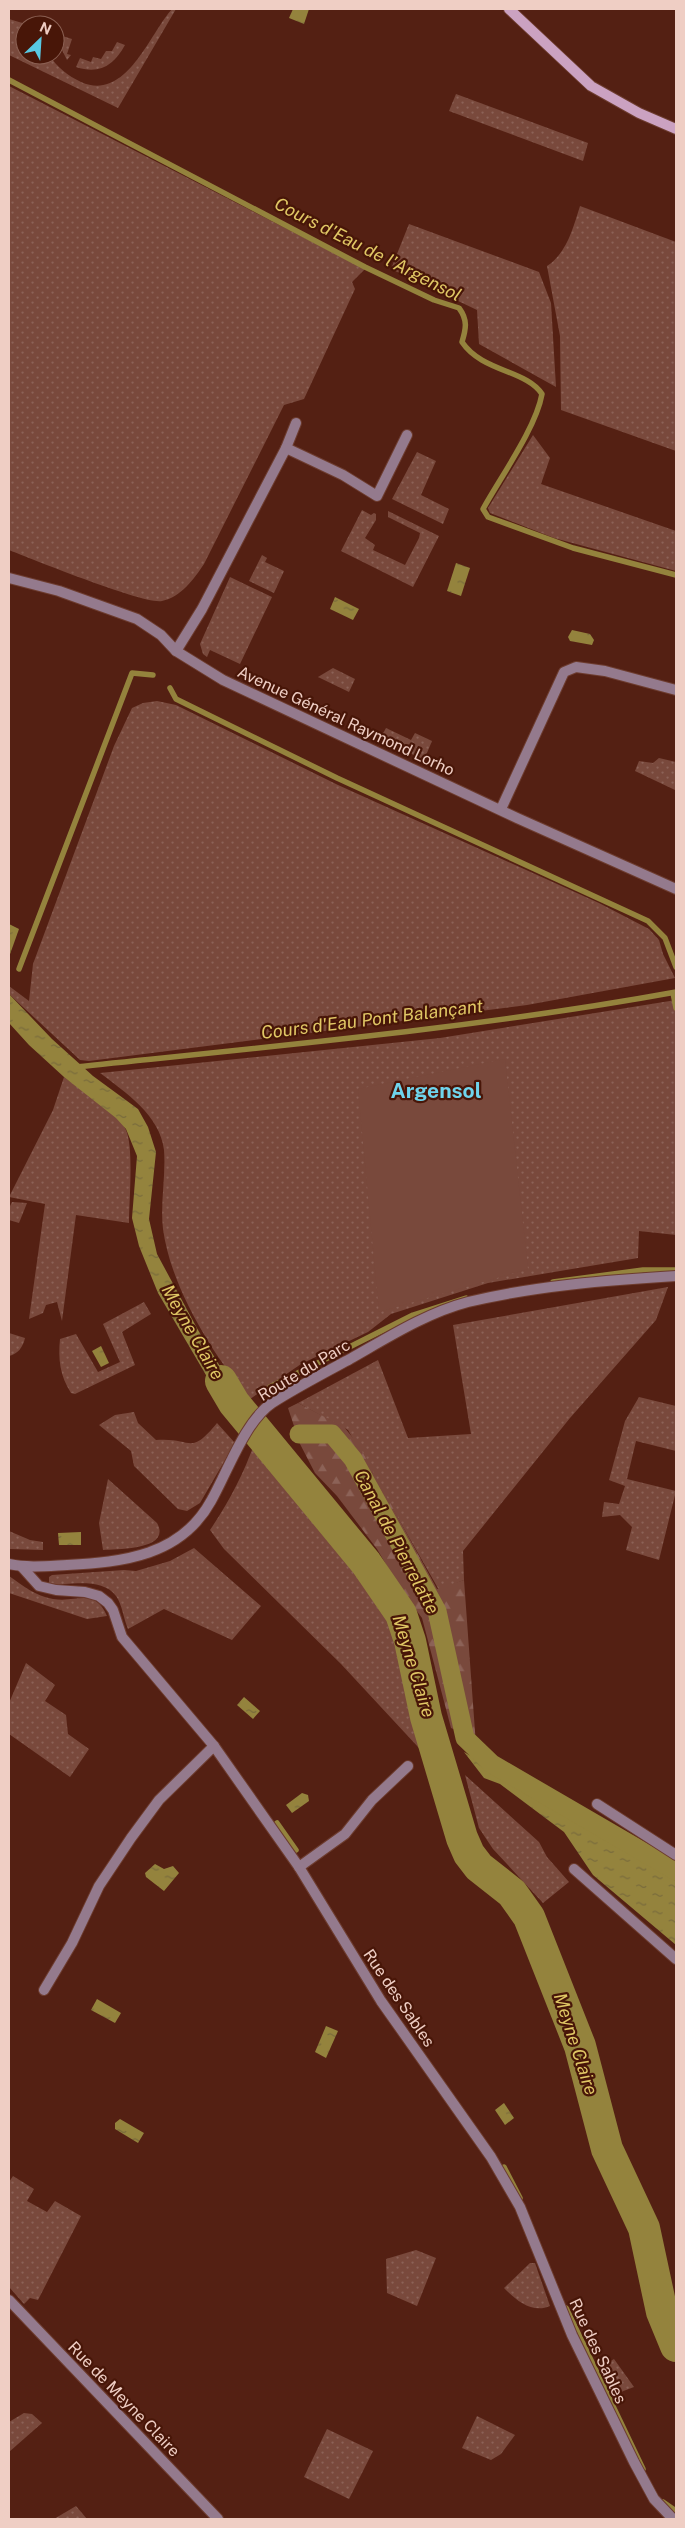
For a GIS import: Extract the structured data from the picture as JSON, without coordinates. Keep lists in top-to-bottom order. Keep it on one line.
{"streets":{"street":["Avenue Général Raymond Lorho","Route du Parc","Rue des Sables","Rue de Meyne Claire"]},"crossings":[["Route du Parc","Rue des Sables"]],"districts":["Argensol"],"water":["Cours d'Eau de l'Argensol","Cours d'Eau Pont Balançant","Meyne Claire","Canal de Pierrelatte"],"north":"top right"}
